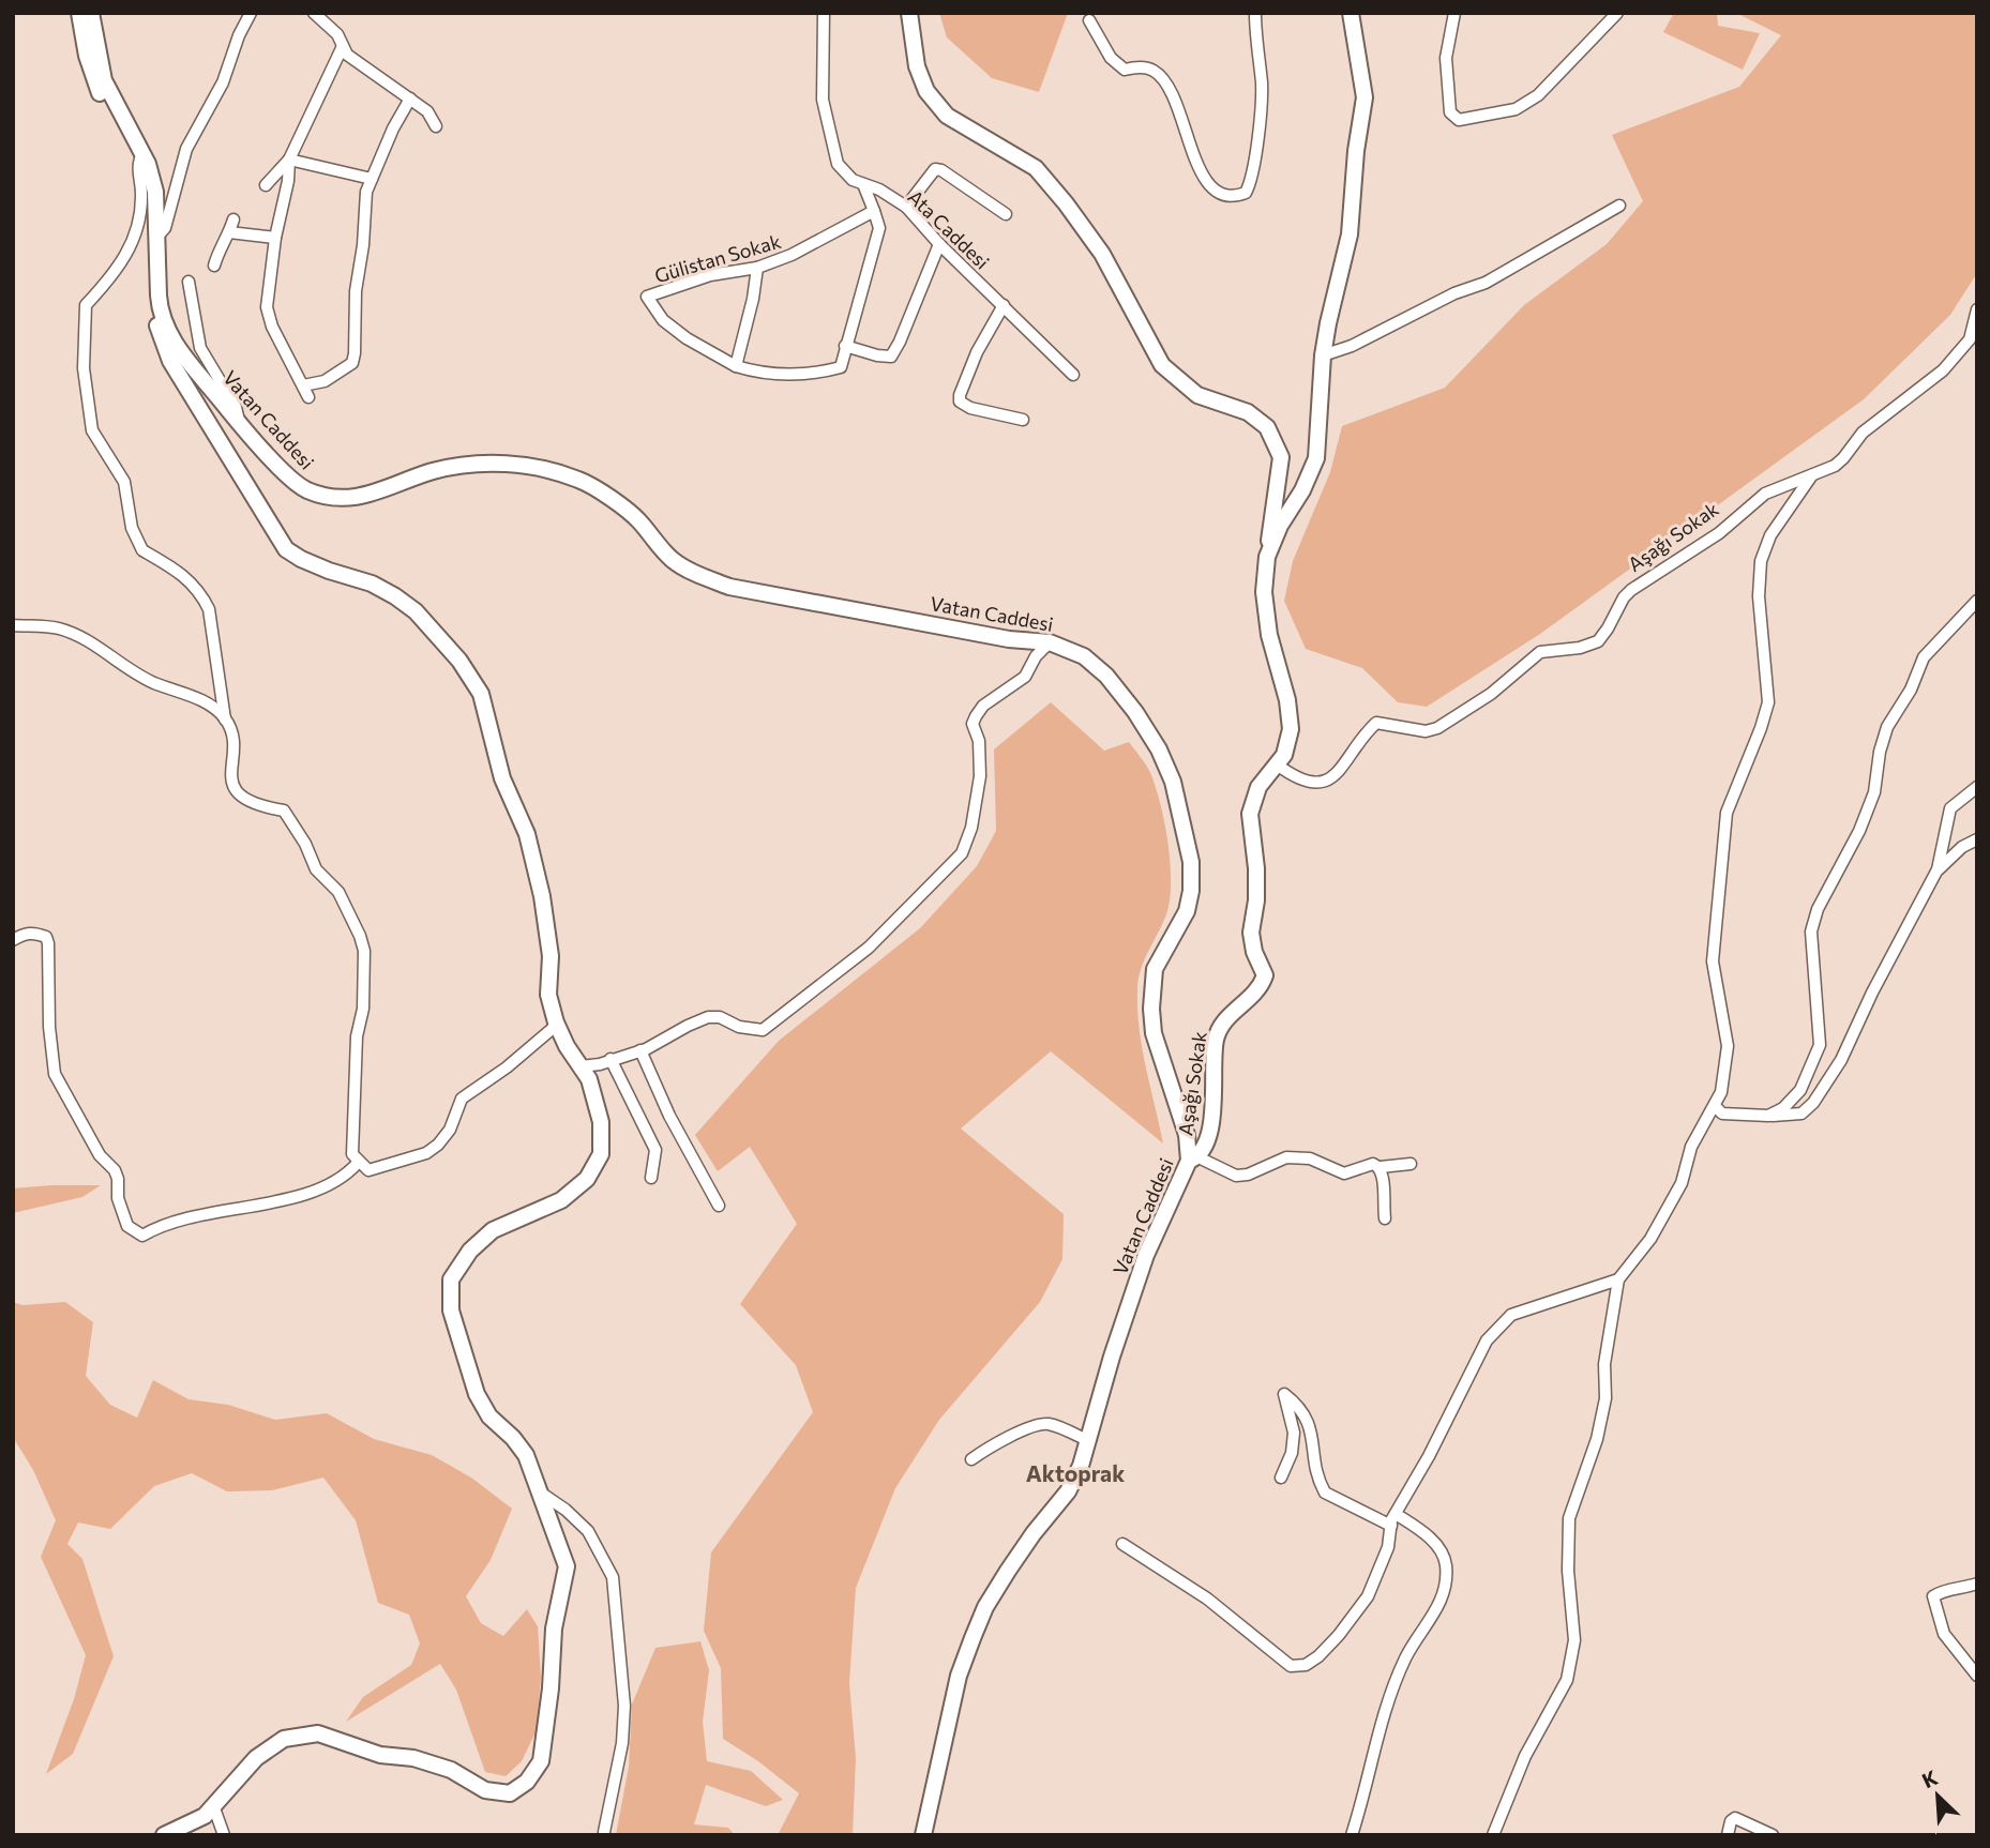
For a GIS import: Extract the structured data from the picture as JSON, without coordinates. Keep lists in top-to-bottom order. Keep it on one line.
{"streets":{"street":["Ata Caddesi","Gülistan Sokak","Vatan Caddesi","Aşağı Sokak"]},"crossings":[["Vatan Caddesi","Aşağı Sokak"]],"districts":["Aktoprak"],"north":"top left"}
